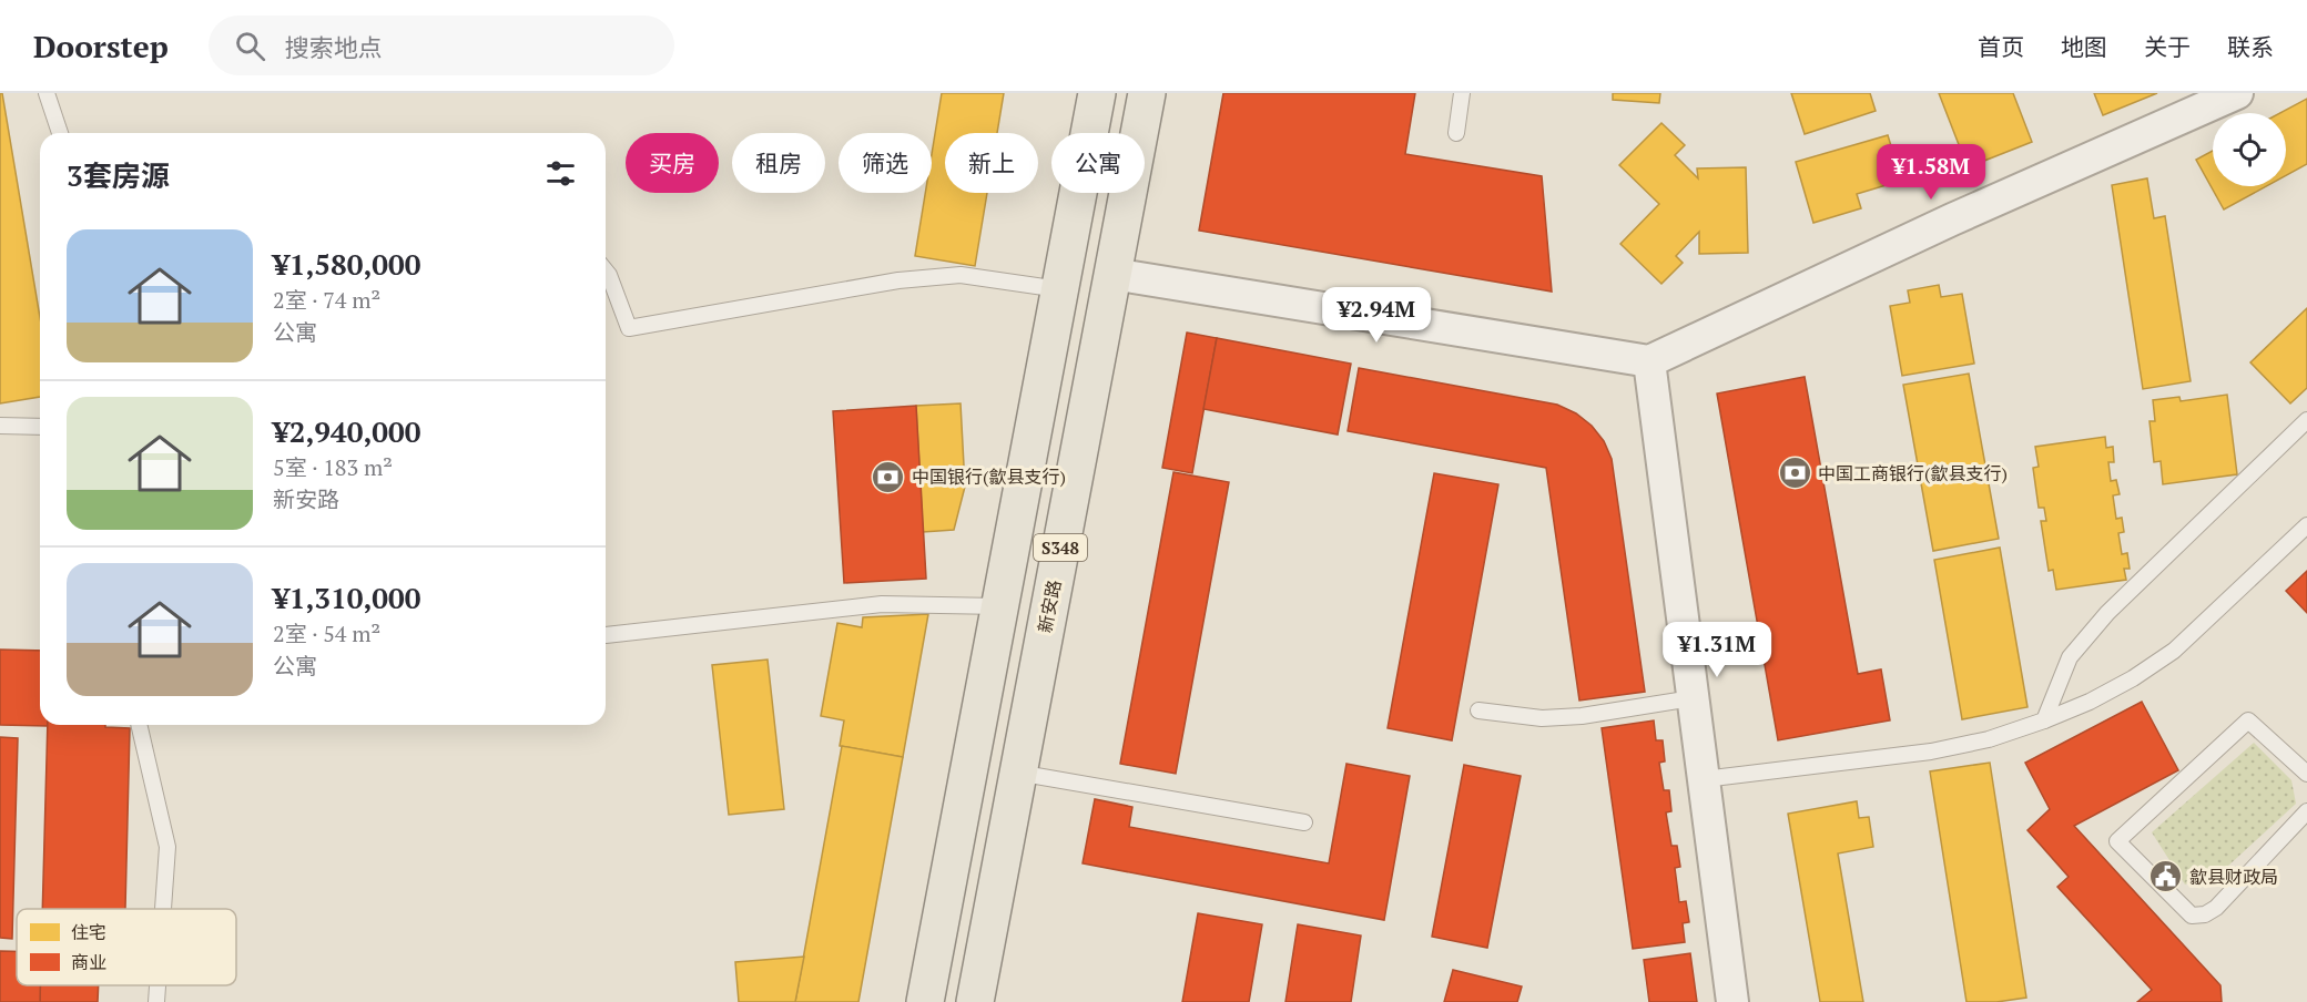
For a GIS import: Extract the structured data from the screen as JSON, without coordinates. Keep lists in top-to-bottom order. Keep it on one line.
{"streets":{"main road":["S348","新安路"]},"places":{"bank":["中国工商银行(歙县支行)","中国银行(歙县支行)"],"public building":["歙县财政局"]},"legend":["住宅","商业"],"page":{"header":"Doorstep","search":"搜索地点","nav":["首页","地图","关于","联系"],"chip":["买房","租房","筛选","新上","公寓"],"heading":"3套房源","price":["¥1.58M","¥2.94M","¥1.31M"],"list":[{"name":"¥1,580,000","note":"2室 · 74 m² · 公寓"},{"name":"¥2,940,000","note":"5室 · 183 m² · 新安路"},{"name":"¥1,310,000","note":"2室 · 54 m² · 公寓"}]}}
